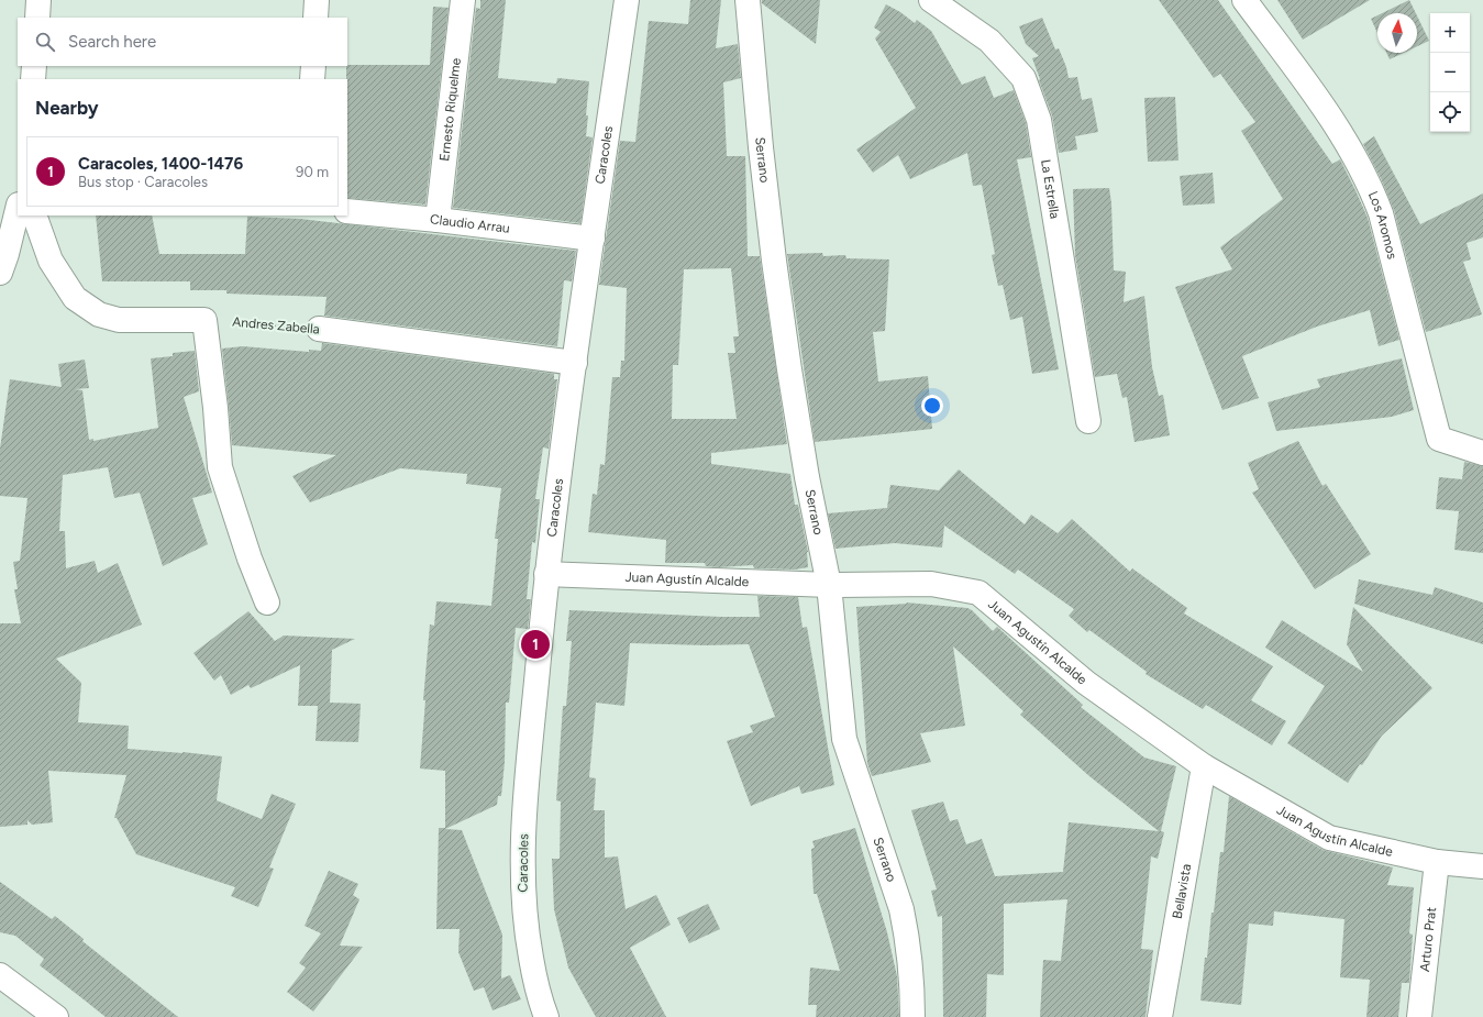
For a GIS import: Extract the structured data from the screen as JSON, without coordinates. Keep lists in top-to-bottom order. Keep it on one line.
{"streets":{"street":["Ernesto Riquelme","Caracoles","Serrano","La Estrella","Claudio Arrau","Los Aromos","Andres Zabella","Juan Agustín Alcalde","Bellavista","Arturo Prat"]},"crossings":[["Ernesto Riquelme","Claudio Arrau"],["Caracoles","Claudio Arrau"],["Caracoles","Andres Zabella"],["Caracoles","Juan Agustín Alcalde"],["Serrano","Juan Agustín Alcalde"],["Juan Agustín Alcalde","Bellavista"],["Juan Agustín Alcalde","Arturo Prat"]],"north":"top","page":{"map_buttons":["+","−"],"search":"Search here","heading":"Nearby","list":[{"mark":"1","name":"Caracoles, 1400-1476","note":"Bus stop · Caracoles","value":"90 m"}],"pins":"1"}}
